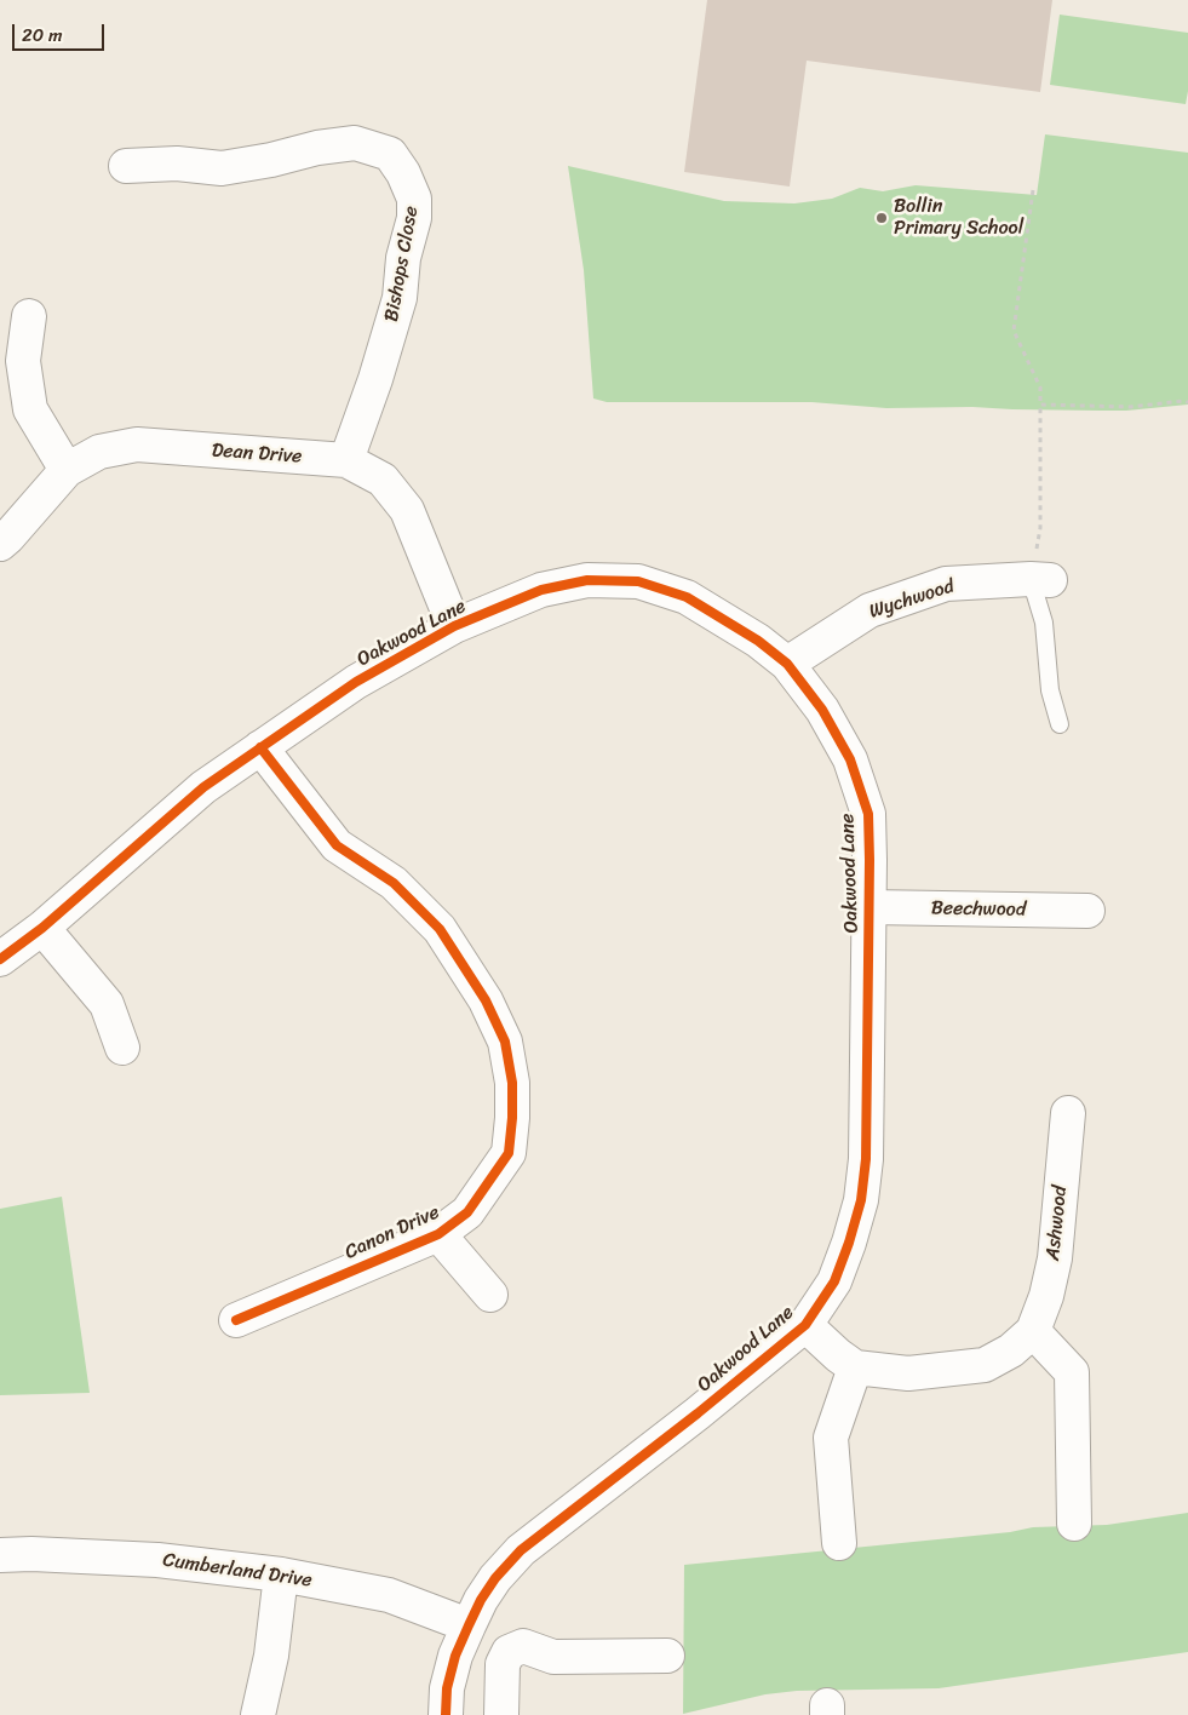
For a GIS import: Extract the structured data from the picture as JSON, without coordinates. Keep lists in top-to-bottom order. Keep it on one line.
{"streets":{"street":["Bishops Close","Dean Drive","Wychwood","Oakwood Lane","Beechwood","Ashwood","Canon Drive","Cumberland Drive"]},"crossings":[["Bishops Close","Dean Drive"],["Dean Drive","Oakwood Lane"],["Wychwood","Oakwood Lane"],["Oakwood Lane","Beechwood"],["Oakwood Lane","Canon Drive"],["Oakwood Lane","Cumberland Drive"]],"places":["Bollin Primary School"],"scale_bar":"20 m"}
